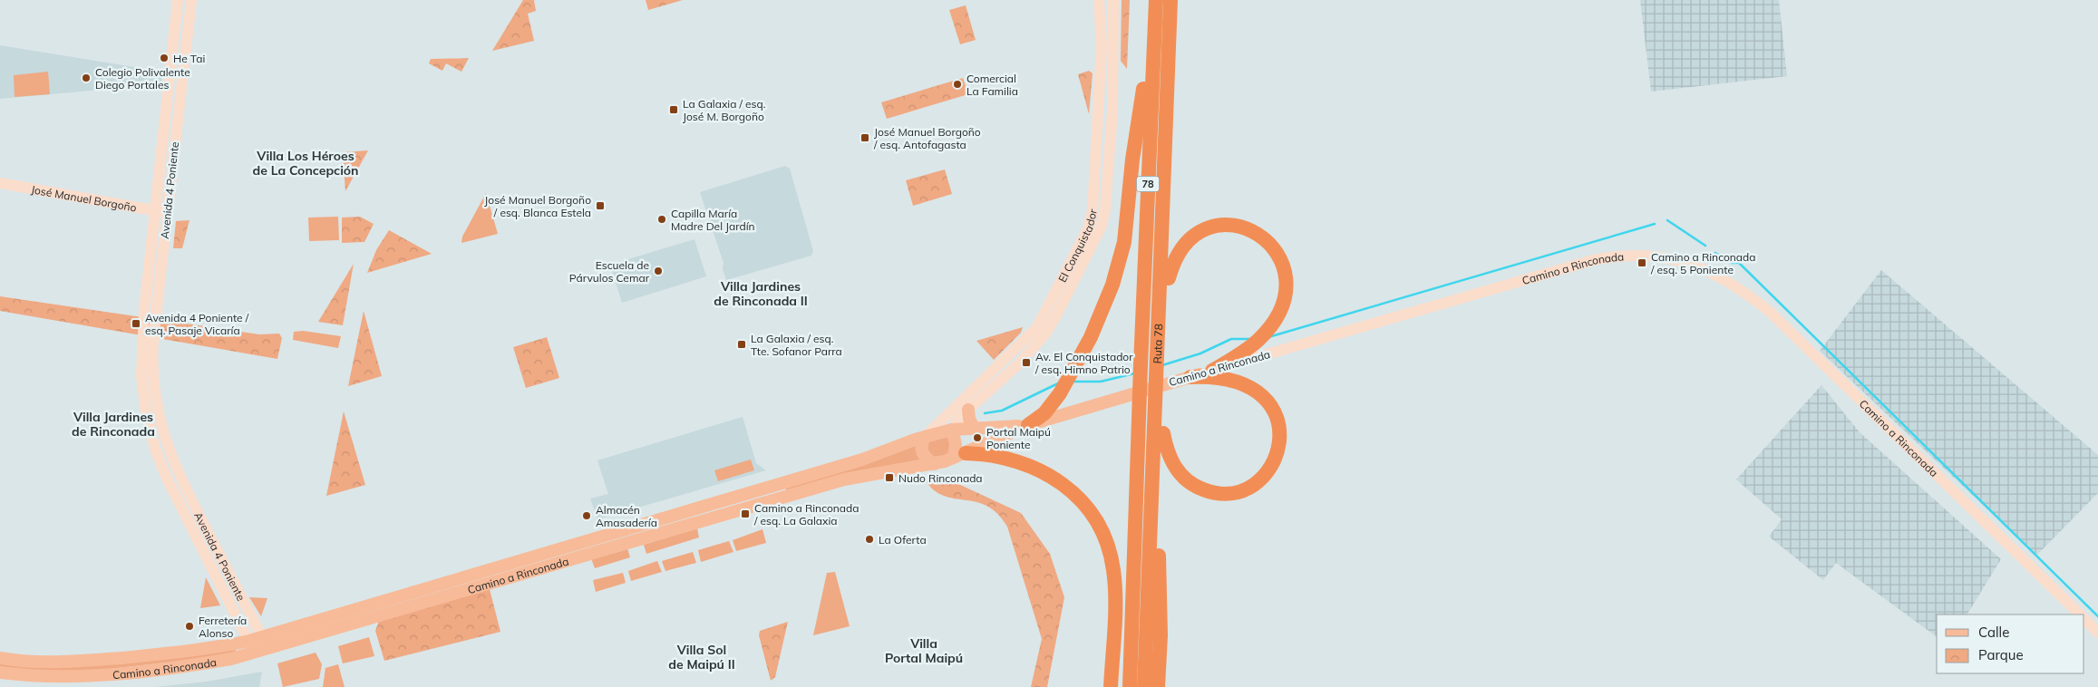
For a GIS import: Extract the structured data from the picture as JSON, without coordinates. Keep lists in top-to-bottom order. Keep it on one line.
{"streets":{"highway":["78","Ruta 78"],"main road":["Camino a Rinconada"],"street":["Avenida 4 Poniente","José Manuel Borgoño","El Conquistador"]},"crossings":[["Avenida 4 Poniente","José Manuel Borgoño"],["Avenida 4 Poniente","Camino a Rinconada"],["El Conquistador","Camino a Rinconada"]],"districts":["Villa Los Héroes de La Concepción","Villa Jardines de Rinconada II","Villa Jardines de Rinconada","Villa Portal Maipú","Villa Sol de Maipú II"],"places":{"other":["He Tai","Colegio Polivalente Diego Portales","Comercial La Familia","Capilla María Madre Del Jardín","Escuela de Párvulos Cemar","Portal Maipú Poniente","Almacén Amasadería","La Oferta","Ferretería Alonso"],"transit":["La Galaxia / esq. José M. Borgoño","José Manuel Borgoño / esq. Antofagasta","José Manuel Borgoño / esq. Blanca Estela","Camino a Rinconada / esq. 5 Poniente","Avenida 4 Poniente / esq. Pasaje Vicaría","La Galaxia / esq. Tte. Sofanor Parra","Av. El Conquistador / esq. Himno Patrio","Nudo Rinconada","Camino a Rinconada / esq. La Galaxia"]},"legend":["Calle","Parque"]}
